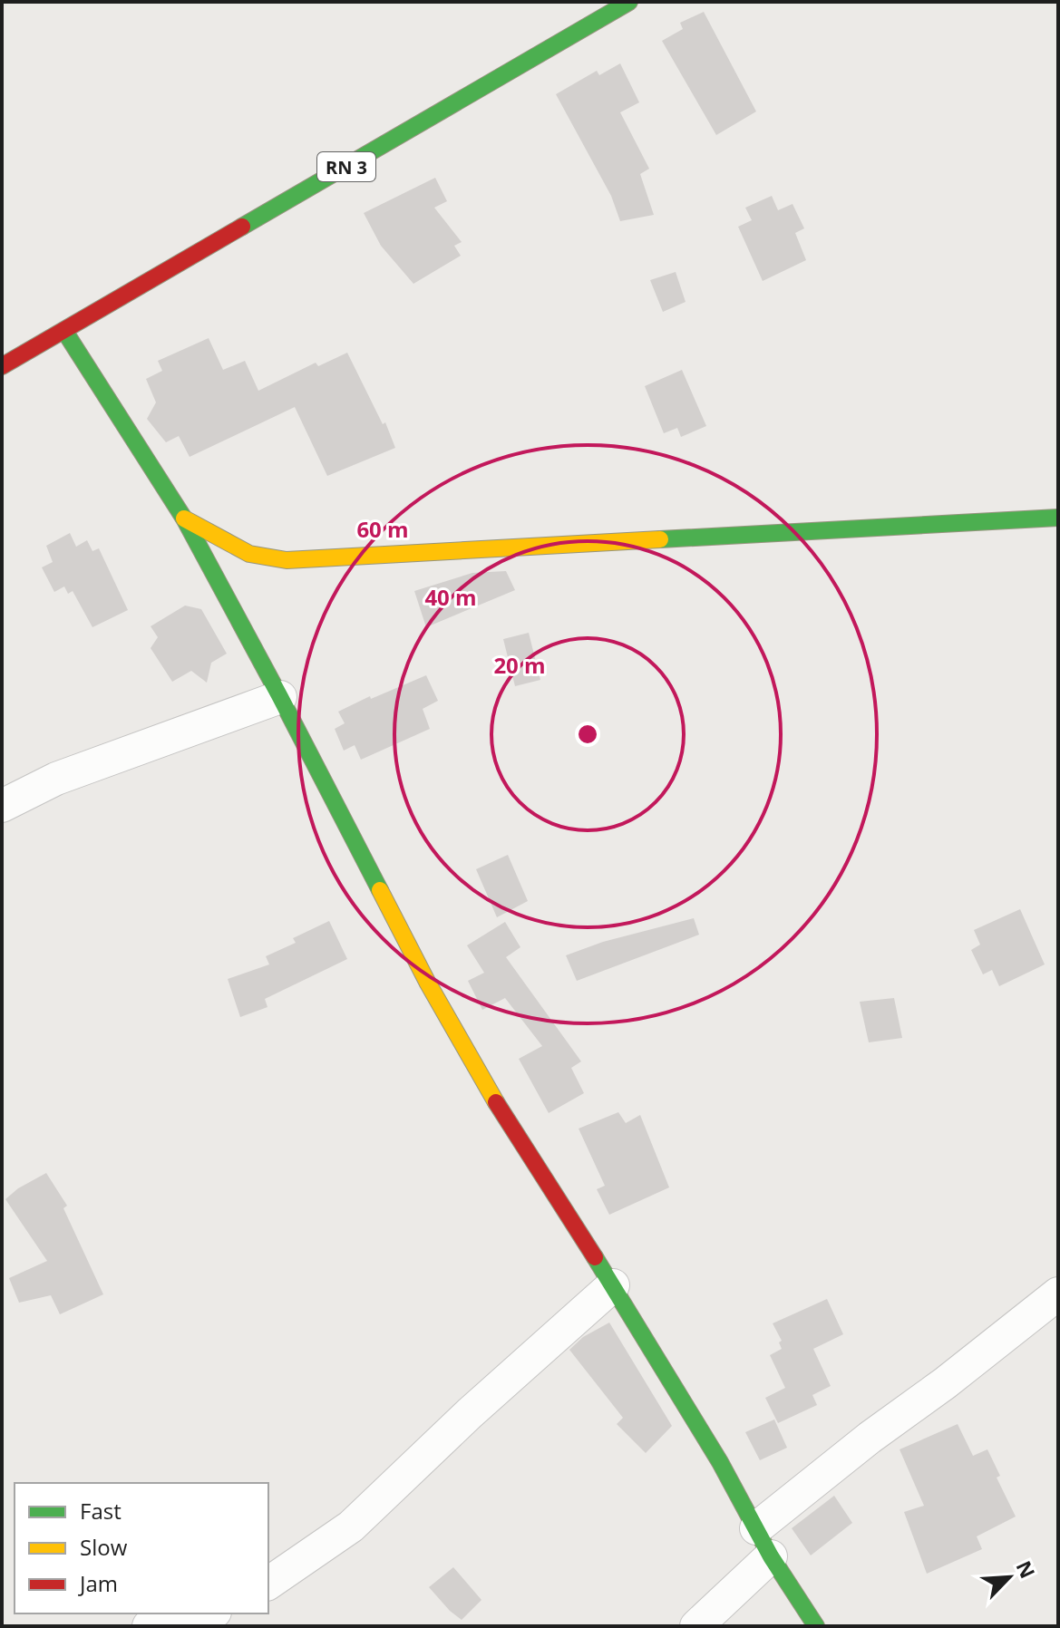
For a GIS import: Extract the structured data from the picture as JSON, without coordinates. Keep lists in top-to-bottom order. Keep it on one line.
{"streets":{"main road":["RN 3"]},"legend":["Fast","Slow","Jam"],"north":"top right","rings":["60 m","40 m","20 m"]}
